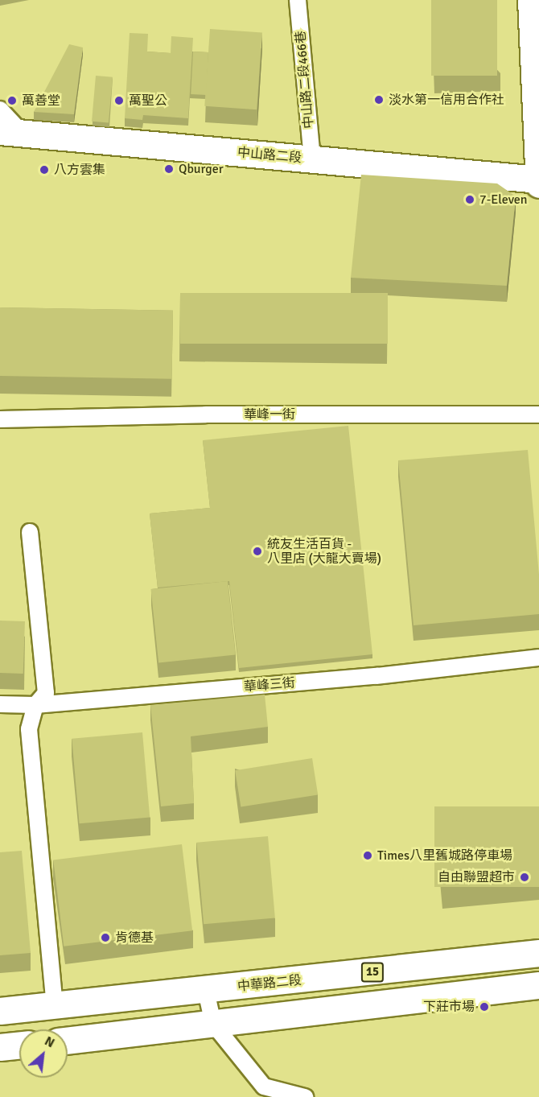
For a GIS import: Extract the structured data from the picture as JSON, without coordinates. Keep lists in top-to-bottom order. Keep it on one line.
{"streets":{"main road":["中山路二段","15","中華路二段"],"lane":["中山路二段466巷","華峰一街","華峰三街"]},"crossings":[["中山路二段466巷","中山路二段"]],"places":["淡水第一信用合作社","萬善堂","萬聖公","Qburger","八方雲集","7-Eleven","統友生活百貨 - 八里店 (大龍大賣場)","Times八里舊城路停車場","自由聯盟超市","肯德基","下莊市場"],"north":"top right"}
